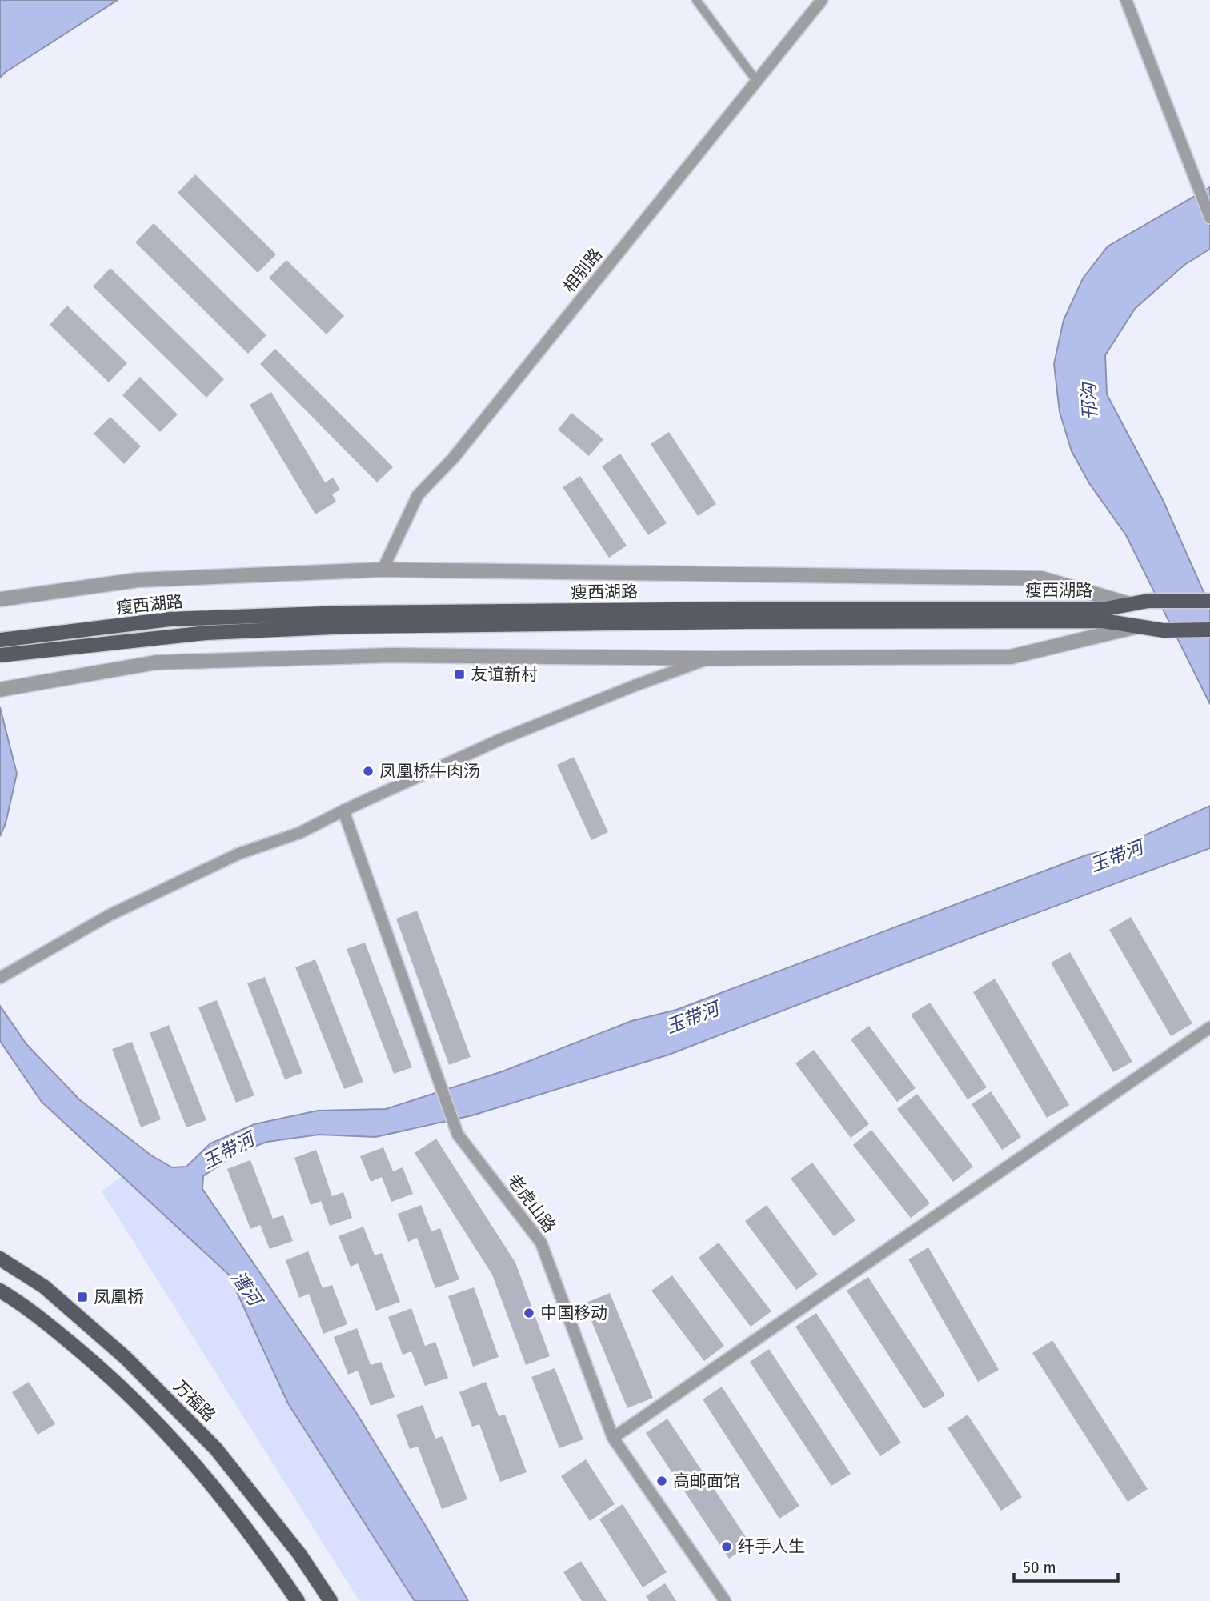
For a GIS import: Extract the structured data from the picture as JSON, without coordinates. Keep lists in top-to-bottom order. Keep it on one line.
{"streets":{"main road":["瘦西湖路","万福路"],"street":["相别路","老虎山路"]},"water":["邗沟","玉带河","漕河"],"places":{"transit":["友谊新村","凤凰桥"],"other":["凤凰桥牛肉汤","中国移动","高邮面馆","纤手人生"]},"scale_bar":"50 m"}
